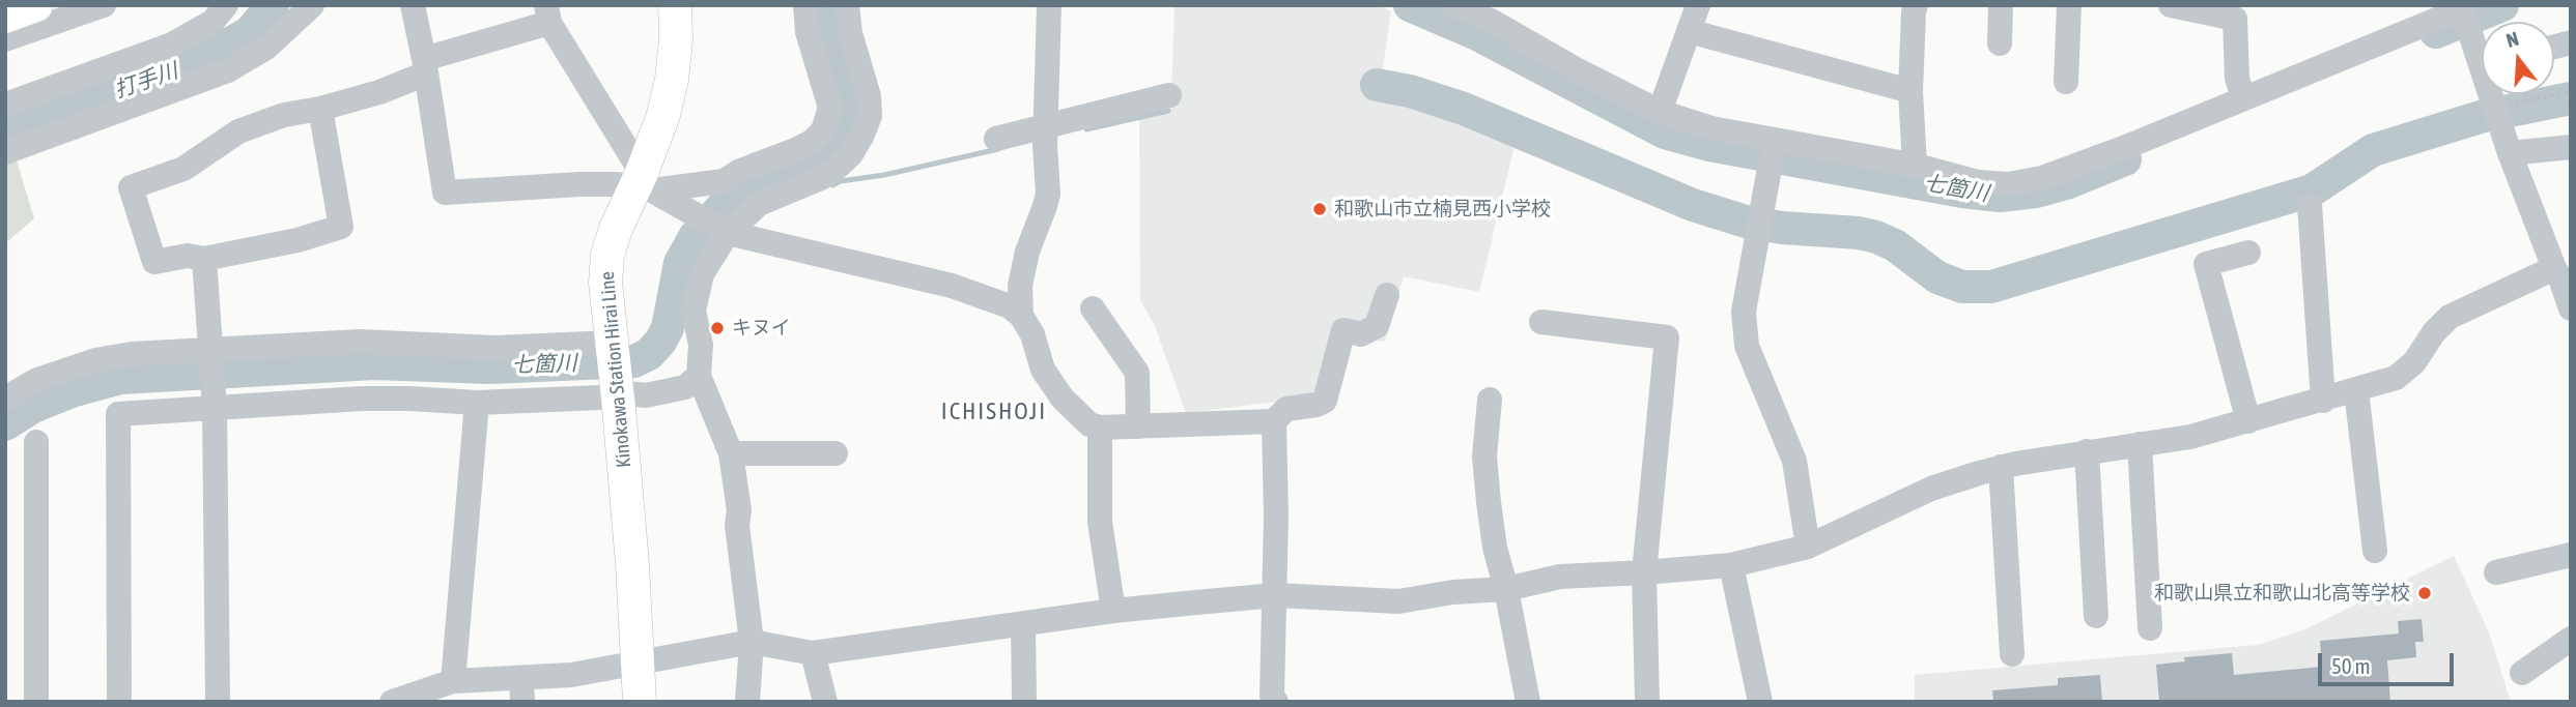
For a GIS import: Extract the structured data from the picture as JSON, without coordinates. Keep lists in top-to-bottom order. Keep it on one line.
{"streets":{"main road":["Kinokawa Station Hirai Line"]},"districts":["ICHISHOJI"],"water":["打手川","七箇川"],"places":["和歌山市立楠見西小学校","キヌイ","和歌山県立和歌山北高等学校"],"scale_bar":"50 m","north":"top"}
